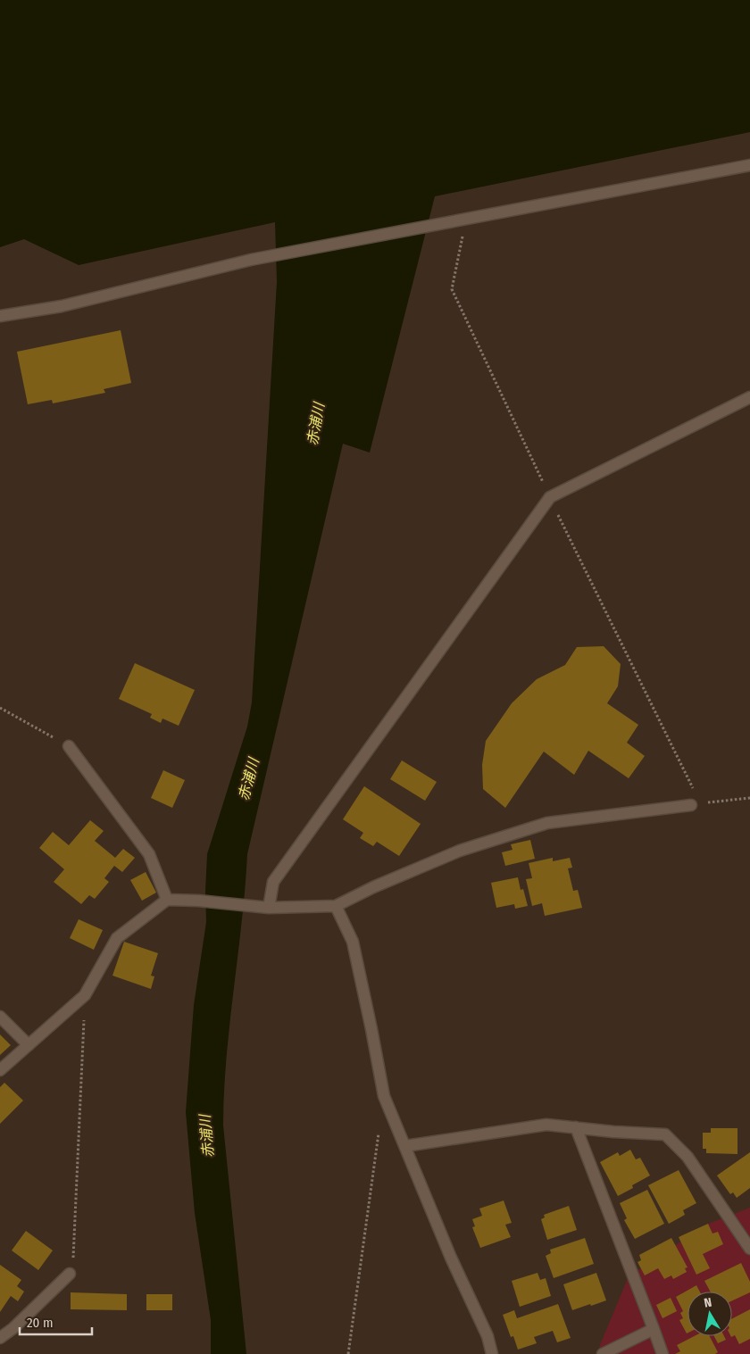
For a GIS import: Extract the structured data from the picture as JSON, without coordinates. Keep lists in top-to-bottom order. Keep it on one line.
{"water":["赤浦川"],"scale_bar":"20 m","north":"top"}
